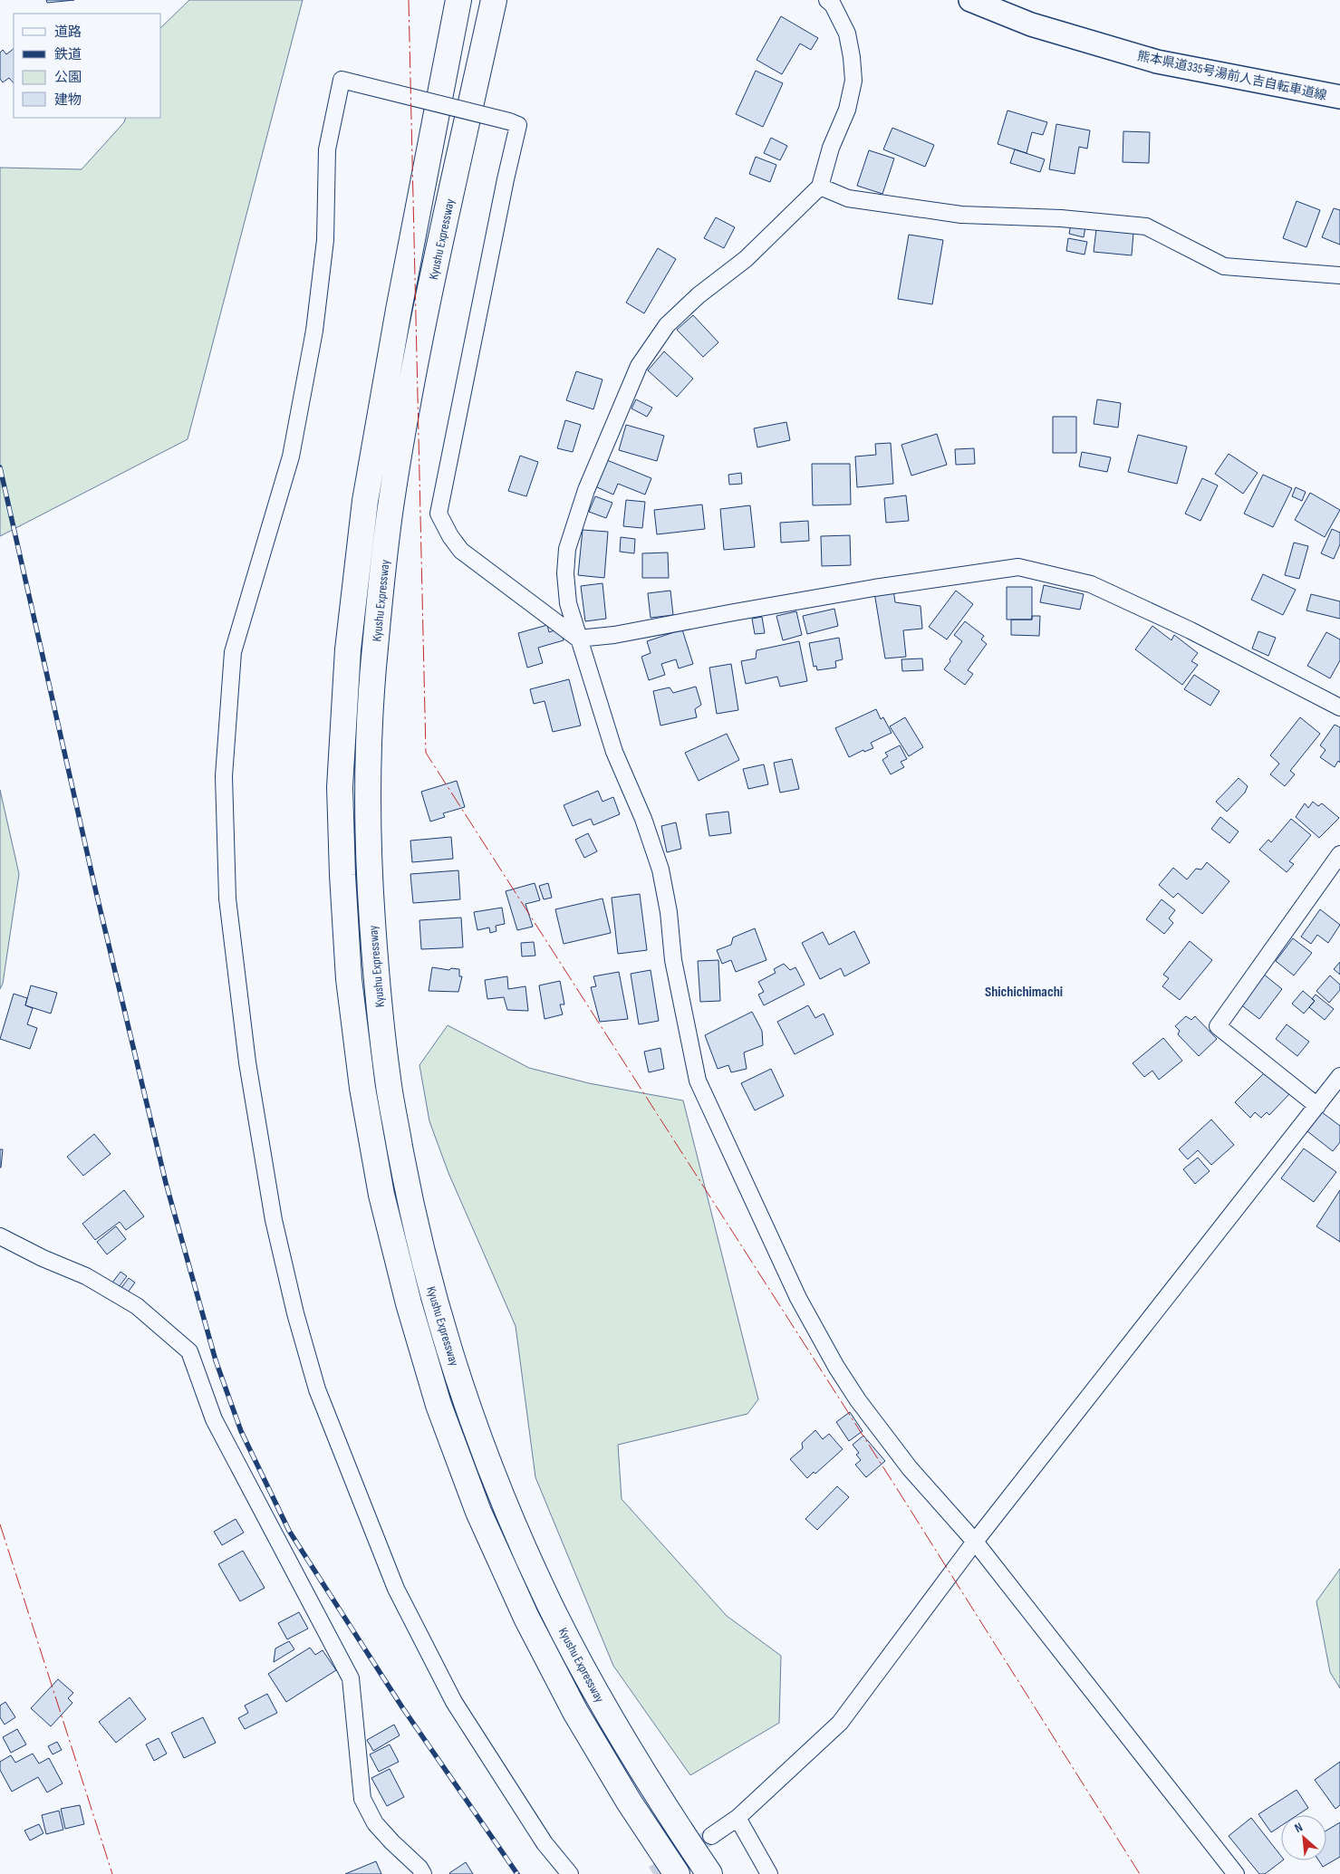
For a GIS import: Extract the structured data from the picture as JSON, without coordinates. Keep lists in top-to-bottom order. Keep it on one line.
{"streets":{"highway":["Kyushu Expressway"],"main road":["熊本県道335号湯前人吉自転車道線"]},"districts":["Shichichimachi"],"legend":["道路","鉄道","公園","建物"],"north":"top left"}
